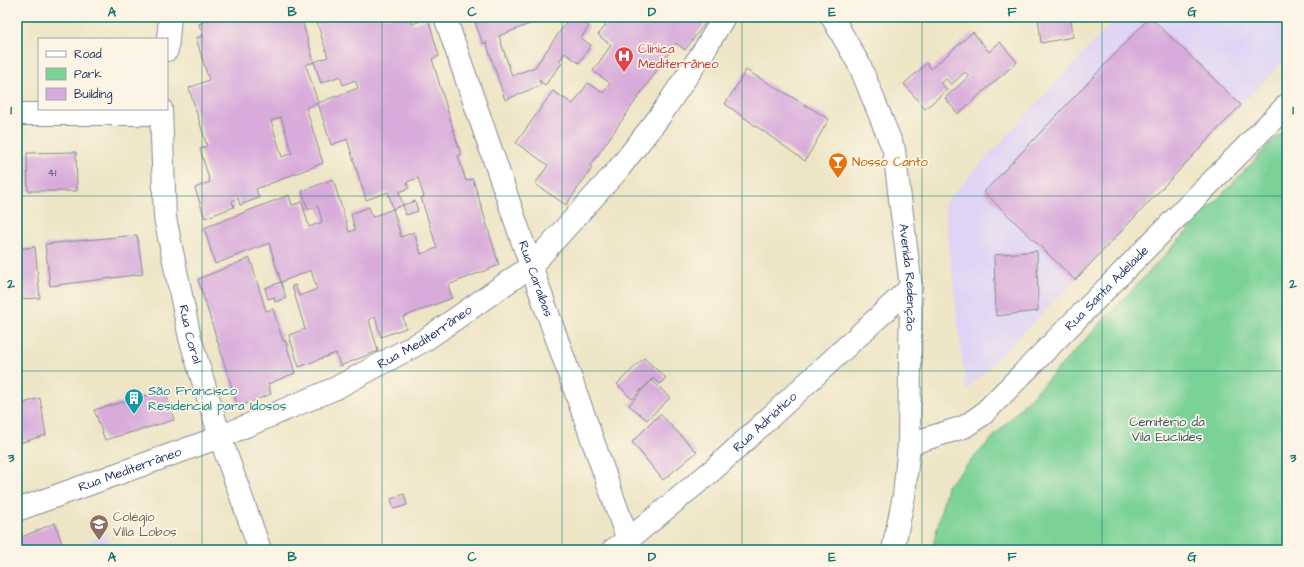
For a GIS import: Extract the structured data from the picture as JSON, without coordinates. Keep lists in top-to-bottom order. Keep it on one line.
{"streets":{"street":["Avenida Redenção","Rua Caraíbas","Rua Santa Adelaide","Rua Coral","Rua Mediterrâneo","Rua Adriático"]},"crossings":[["Avenida Redenção","Rua Santa Adelaide"],["Avenida Redenção","Rua Adriático"],["Rua Caraíbas","Rua Mediterrâneo"],["Rua Caraíbas","Rua Adriático"],["Rua Coral","Rua Mediterrâneo"]],"parks":["Cemitério da Vila Euclides"],"places":{"hospital":["Clínica Mediterrâneo"],"bar":["Nosso Canto"],"building":["São Francisco Residencial para Idosos"],"school or university":["Colégio Villa Lobos"]},"house_numbers":["41"],"legend":["Road","Park","Building"],"grid":{"columns":["A","B","C","D","E","F","G"],"rows":["1","2","3"]}}
